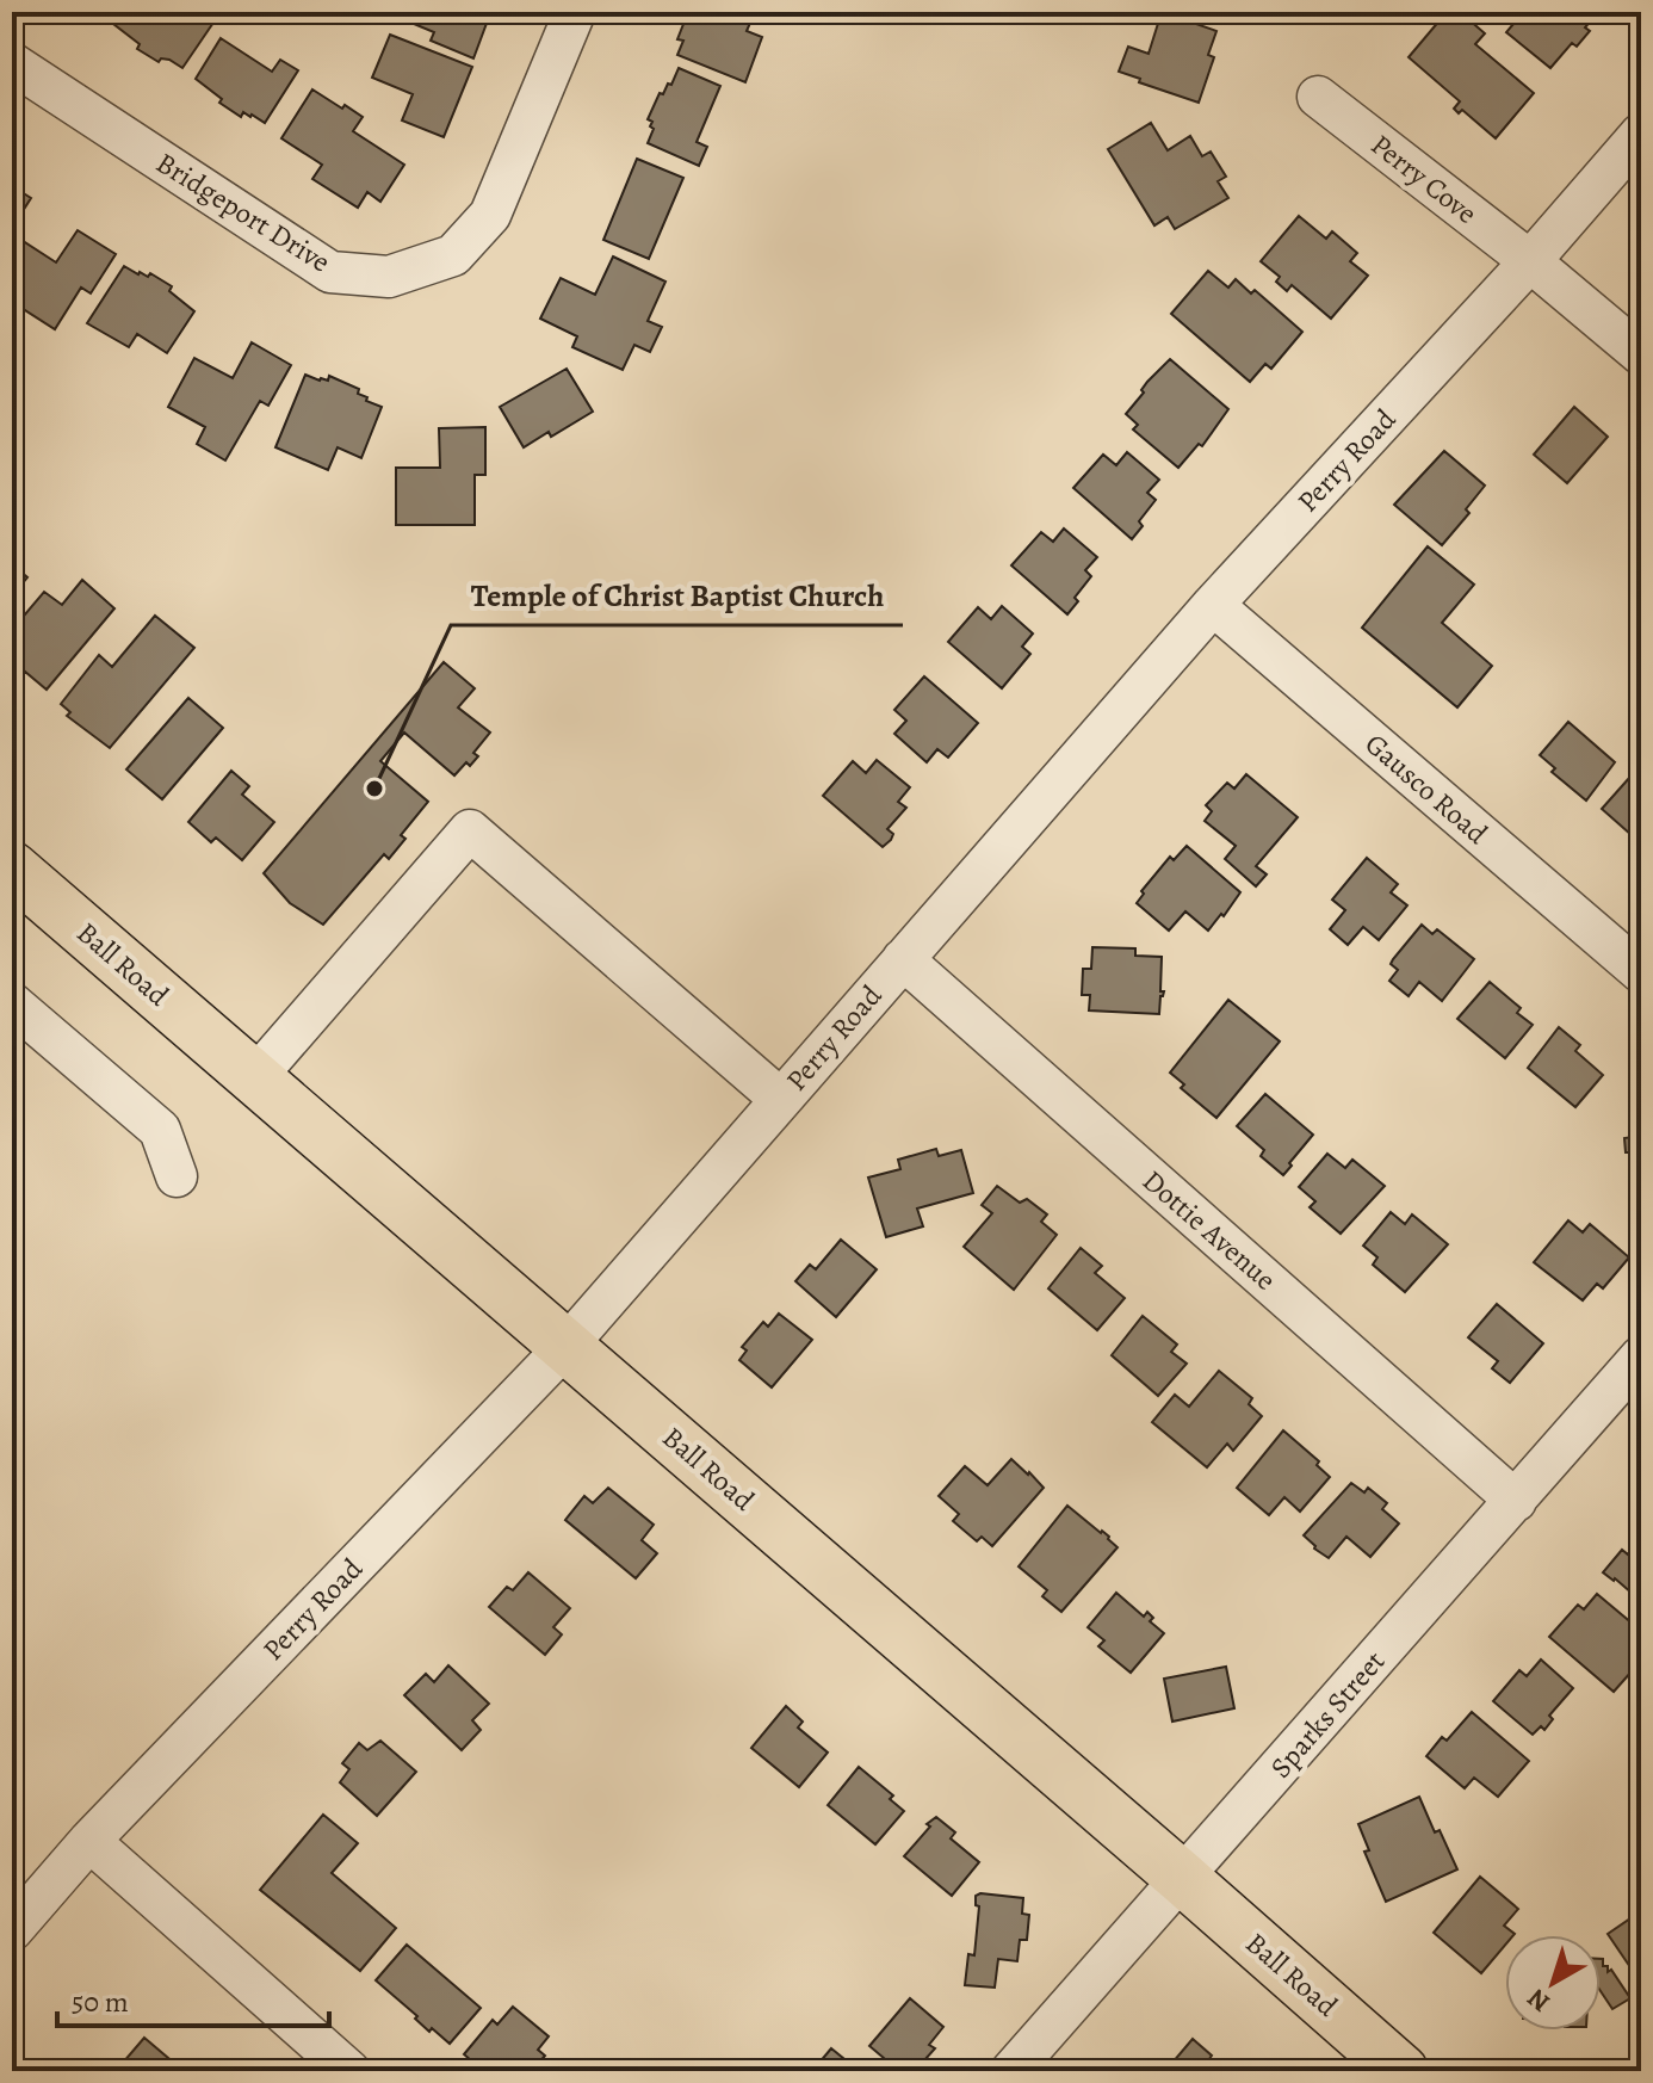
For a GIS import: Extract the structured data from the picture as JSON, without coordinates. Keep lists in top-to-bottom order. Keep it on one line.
{"streets":{"main road":["Ball Road"],"street":["Perry Cove","Bridgeport Drive","Perry Road","Gausco Road","Dottie Avenue","Sparks Street"]},"crossings":[["Perry Cove","Perry Road"],["Perry Road","Gausco Road"],["Perry Road","Ball Road"],["Perry Road","Dottie Avenue"],["Ball Road","Sparks Street"],["Dottie Avenue","Sparks Street"]],"places":["Temple of Christ Baptist Church"],"scale_bar":"50 m","north":"bottom left"}
